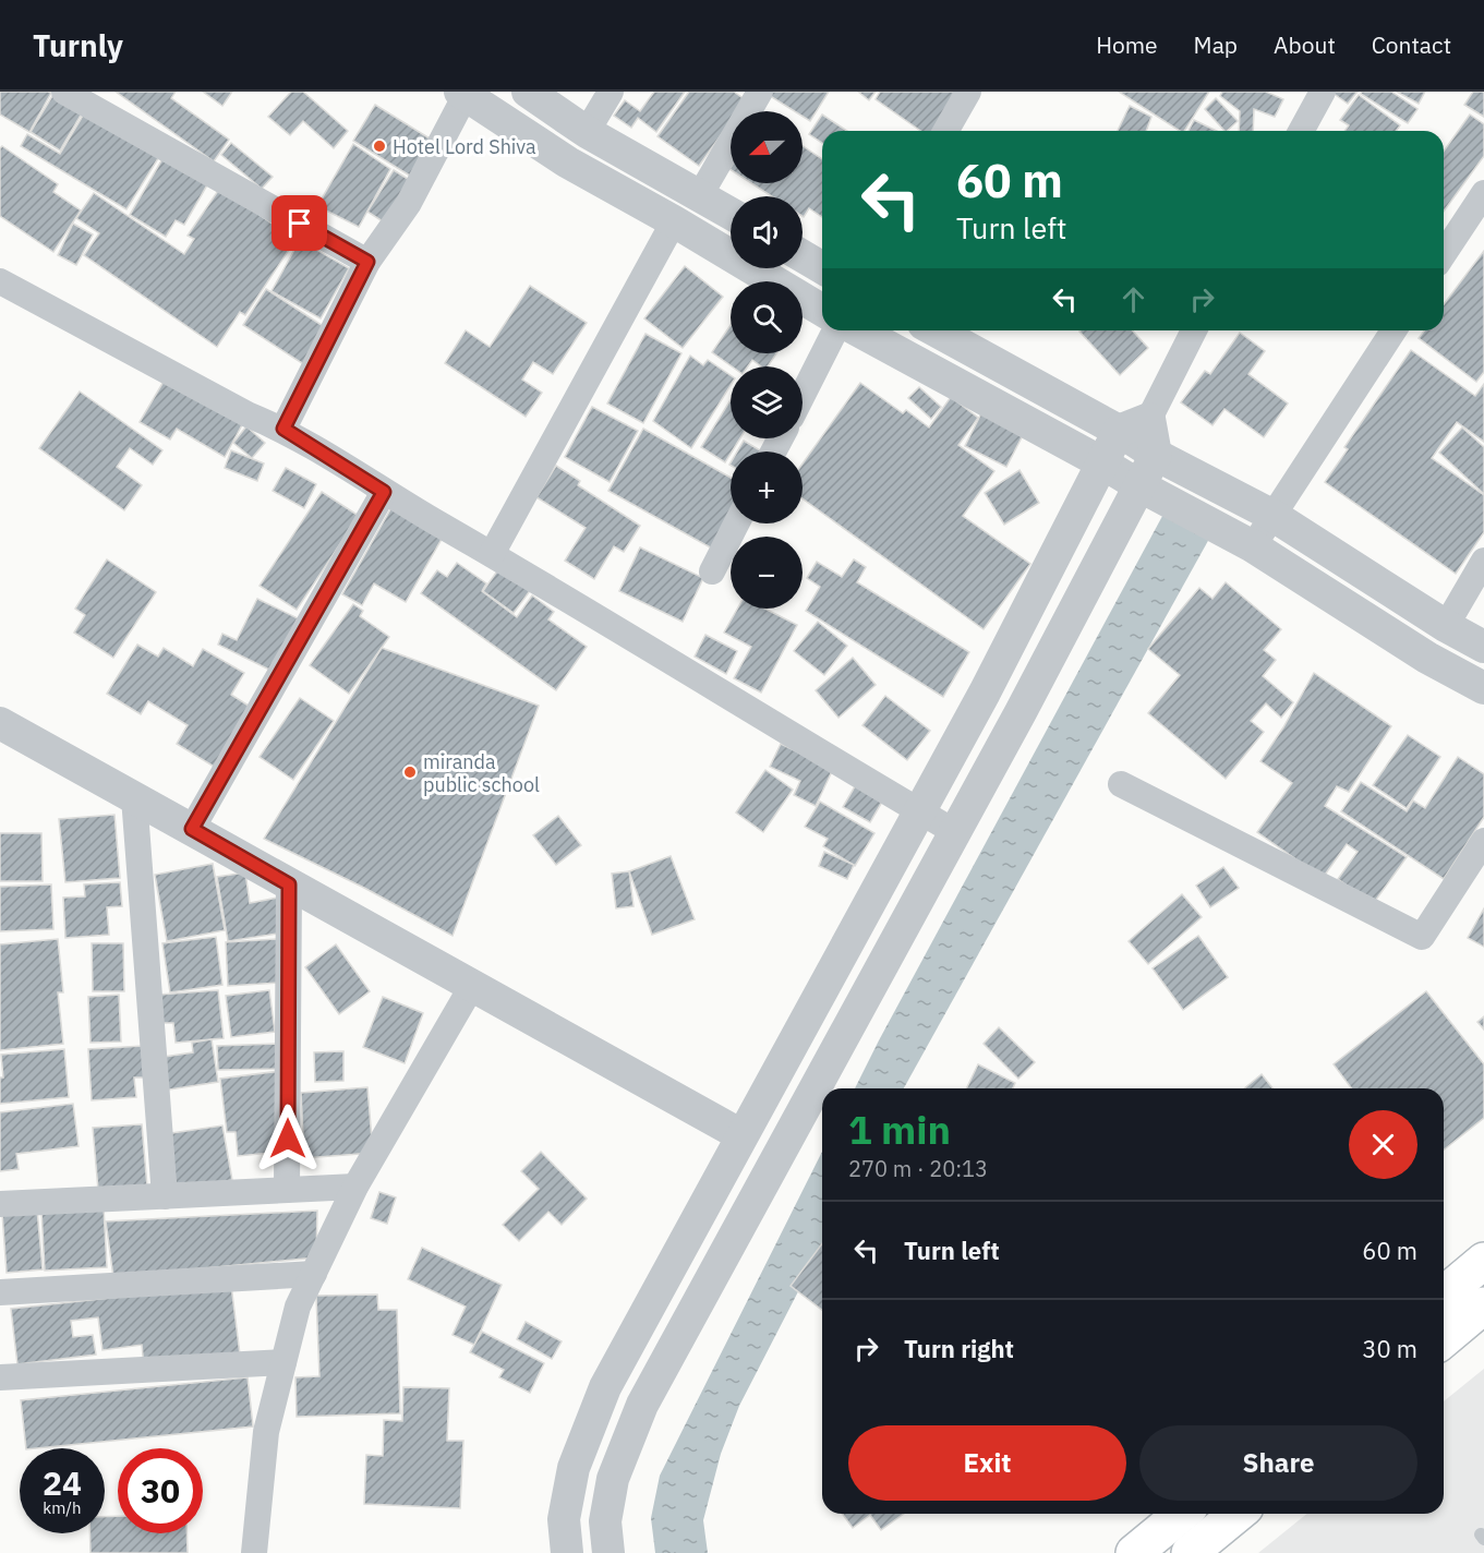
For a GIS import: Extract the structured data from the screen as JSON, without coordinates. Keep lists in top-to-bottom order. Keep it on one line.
{"places":["Hotel Lord Shiva","miranda public school"],"north":"left","page":{"header":"Turnly","nav":["Home","Map","About","Contact"],"map_buttons":["+","−"],"turn":["60 m","Turn left"],"heading":["1 min","270 m · 20:13"],"list":[{"name":"Turn left","value":"60 m"},{"name":"Turn right","value":"30 m"}],"buttons":["Exit","Share"],"speed":"24 km/h","limit":"30"}}
